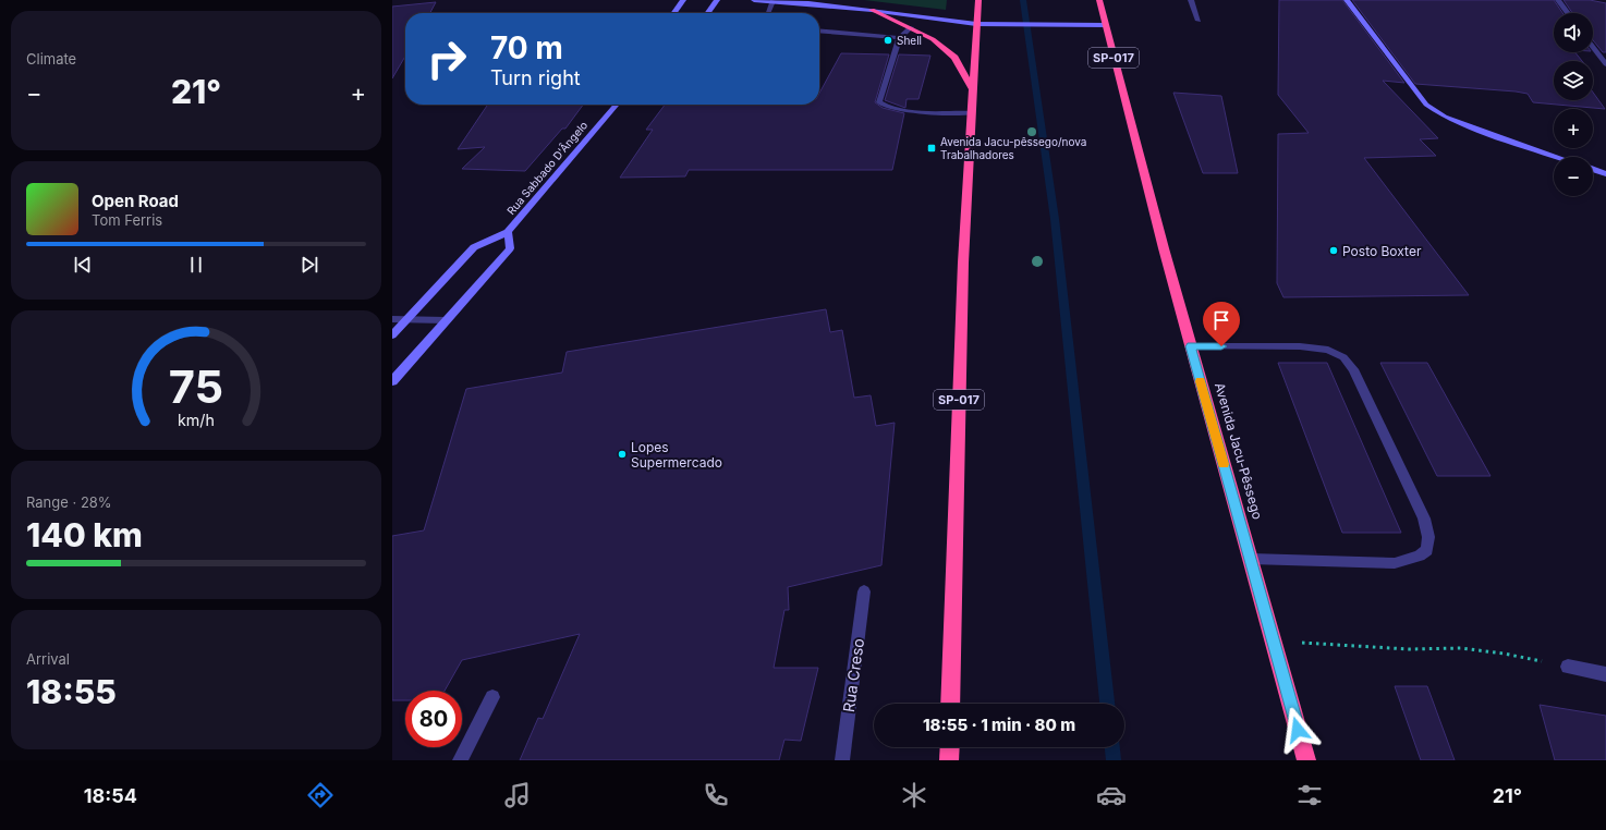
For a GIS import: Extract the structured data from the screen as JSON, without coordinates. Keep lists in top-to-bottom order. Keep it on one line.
{"streets":{"highway":["SP-017","Avenida Jacu-Pêssego"],"street":["Rua Sabbado D'Ângelo","Rua Creso"]},"places":{"other":["Shell","Posto Boxter","Lopes Supermercado"],"transit":["Avenida Jacu-pêssego/nova Trabalhadores"]},"page":{"tile":["Climate",["Range · 28%","140 km"],["Arrival","18:55"]],"map_buttons":["+","−"],"turn":["70 m","Turn right"],"heat":["−","21°","+"],"song":["Open Road","Tom Ferris"],"limit":"80","trip":"18:55 · 1 min · 80 m","tabs":["18:54","21°"],"gauge":["75","km/h"]}}
